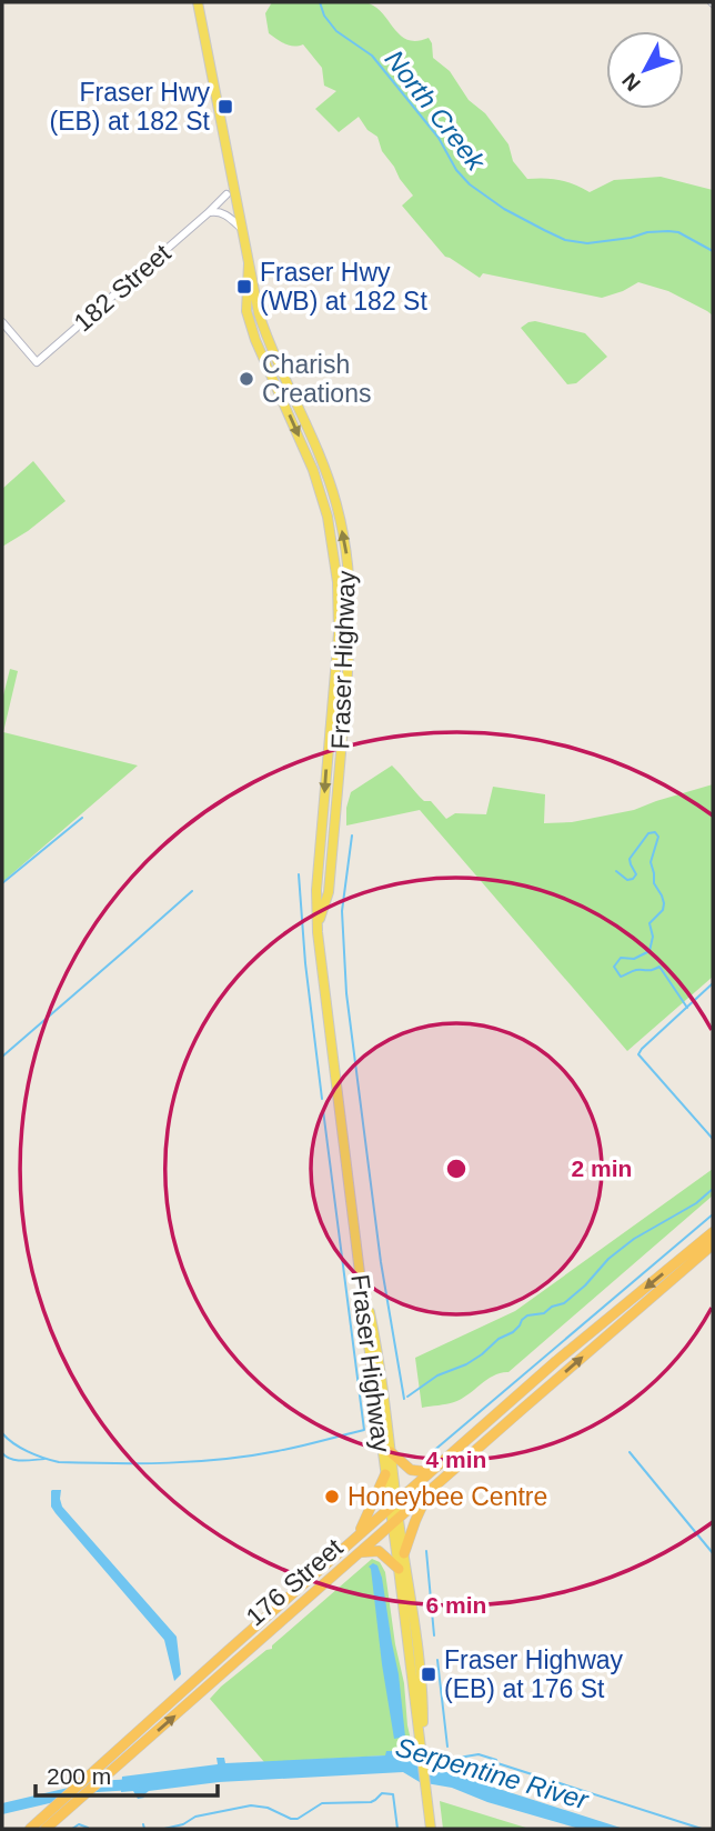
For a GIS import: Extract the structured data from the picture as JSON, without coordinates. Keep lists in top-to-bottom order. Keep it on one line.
{"streets":{"highway":["176 Street"],"main road":["Fraser Highway"],"street":["182 Street"]},"crossings":[["Fraser Highway","176 Street"]],"water":["North Creek","Serpentine River"],"places":{"transit":["Fraser Hwy (EB) at 182 St","Fraser Hwy (WB) at 182 St","Fraser Highway (EB) at 176 St"],"other":["Charish Creations","Honeybee Centre"]},"scale_bar":"200 m","north":"bottom left","rings":["2 min","4 min","6 min"]}
